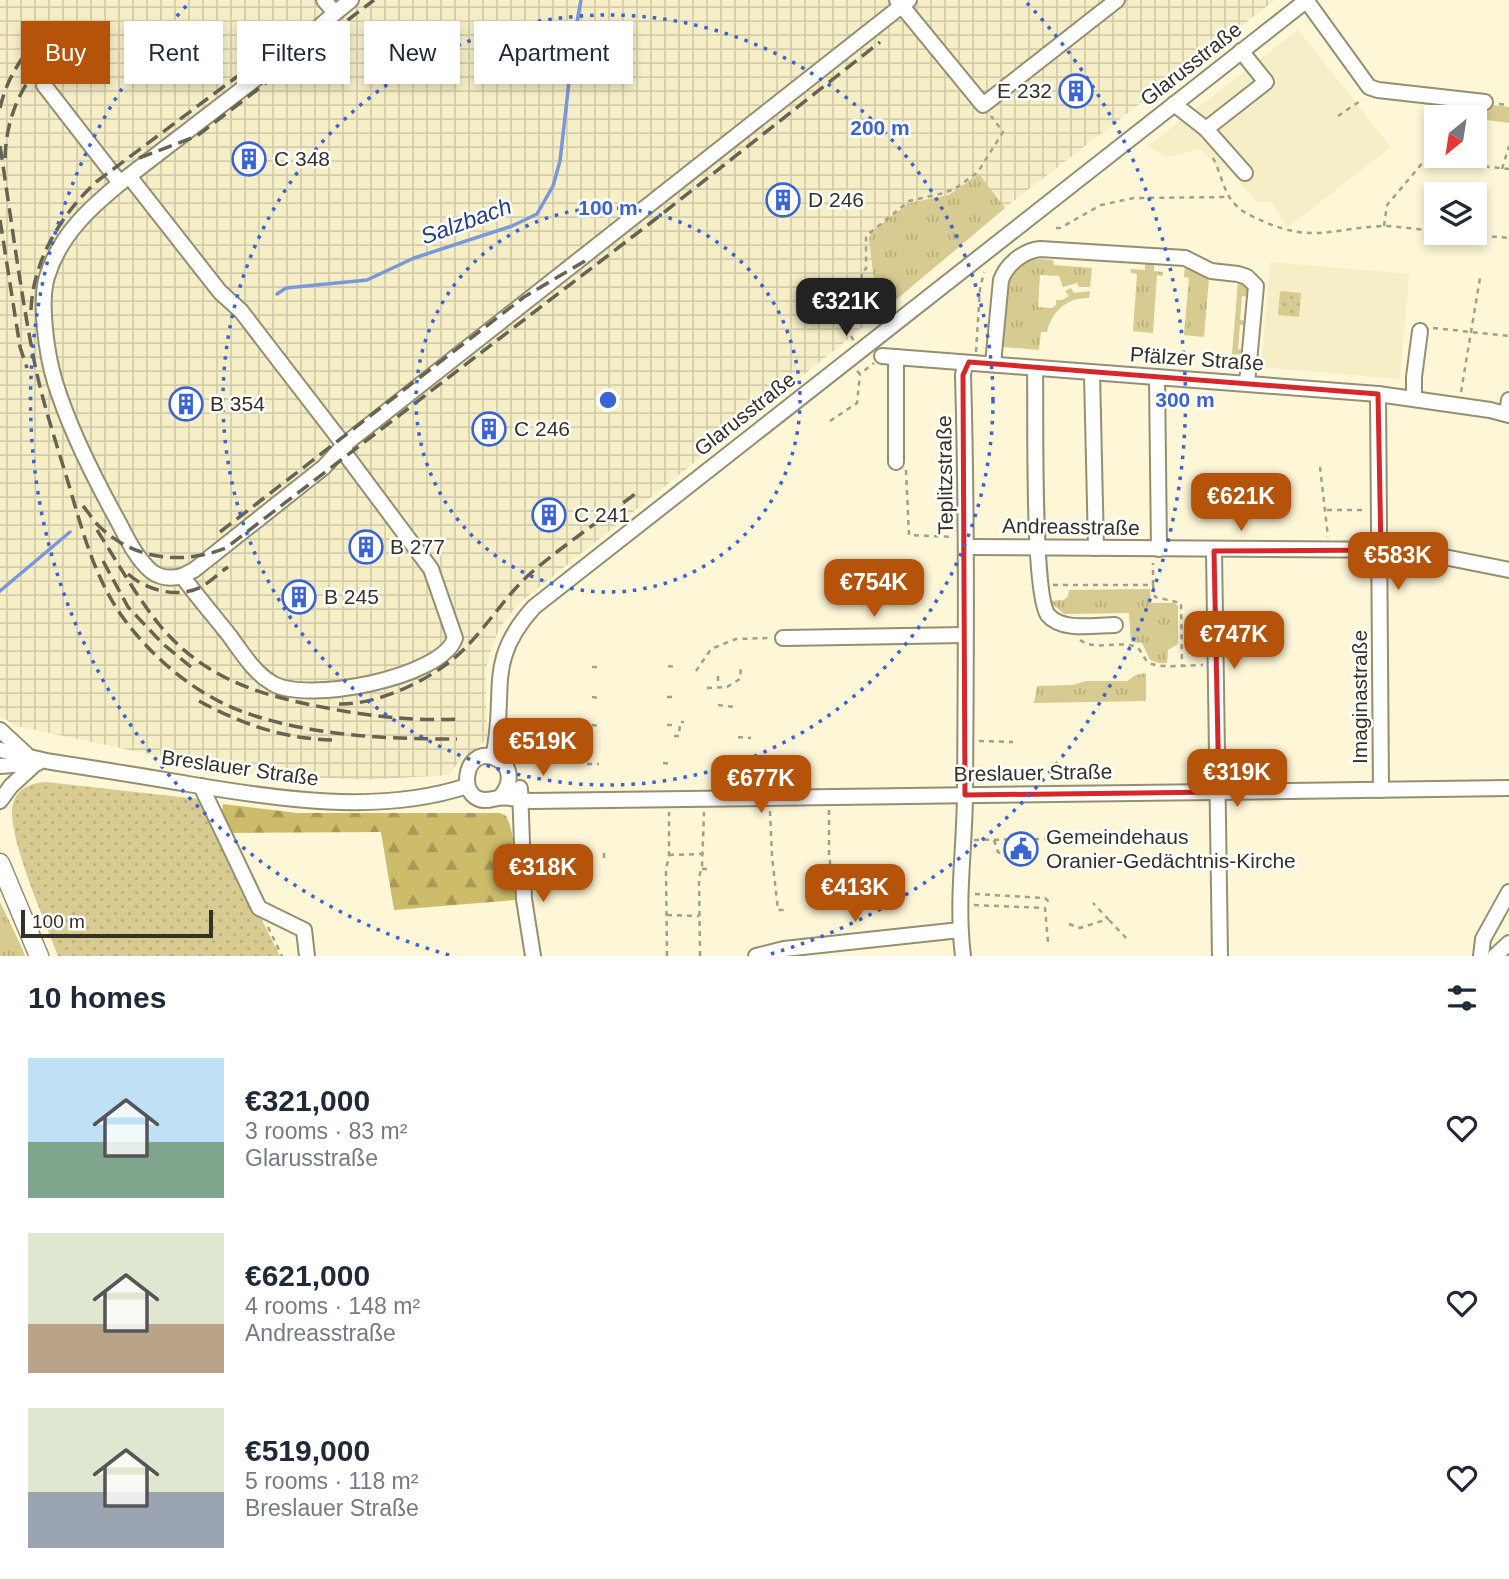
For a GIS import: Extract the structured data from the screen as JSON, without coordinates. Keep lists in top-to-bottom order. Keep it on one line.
{"streets":{"street":["Glarusstraße","Pfälzer Straße","Teplitzstraße","Andreasstraße","Imaginastraße","Breslauer Straße"]},"crossings":[["Glarusstraße","Breslauer Straße"],["Pfälzer Straße","Teplitzstraße"],["Pfälzer Straße","Imaginastraße"],["Teplitzstraße","Andreasstraße"],["Teplitzstraße","Breslauer Straße"],["Andreasstraße","Imaginastraße"],["Imaginastraße","Breslauer Straße"]],"water":["Salzbach"],"places":{"building":["E 232","C 348","D 246","B 354","C 246","C 241","B 277","B 245"],"public building":["Gemeindehaus Oranier-Gedächtnis-Kirche"]},"scale_bar":"100 m","north":"bottom left","page":{"chip":["Buy","Rent","Filters","New","Apartment"],"price":["€321K","€621K","€583K","€754K","€747K","€519K","€319K","€677K","€318K","€413K"],"scale":"100 m","heading":"10 homes","list":[{"name":"€321,000","note":"3 rooms · 83 m² · Glarusstraße"},{"name":"€621,000","note":"4 rooms · 148 m² · Andreasstraße"},{"name":"€519,000","note":"5 rooms · 118 m² · Breslauer Straße"}]},"rings":["200 m","100 m","300 m"]}
